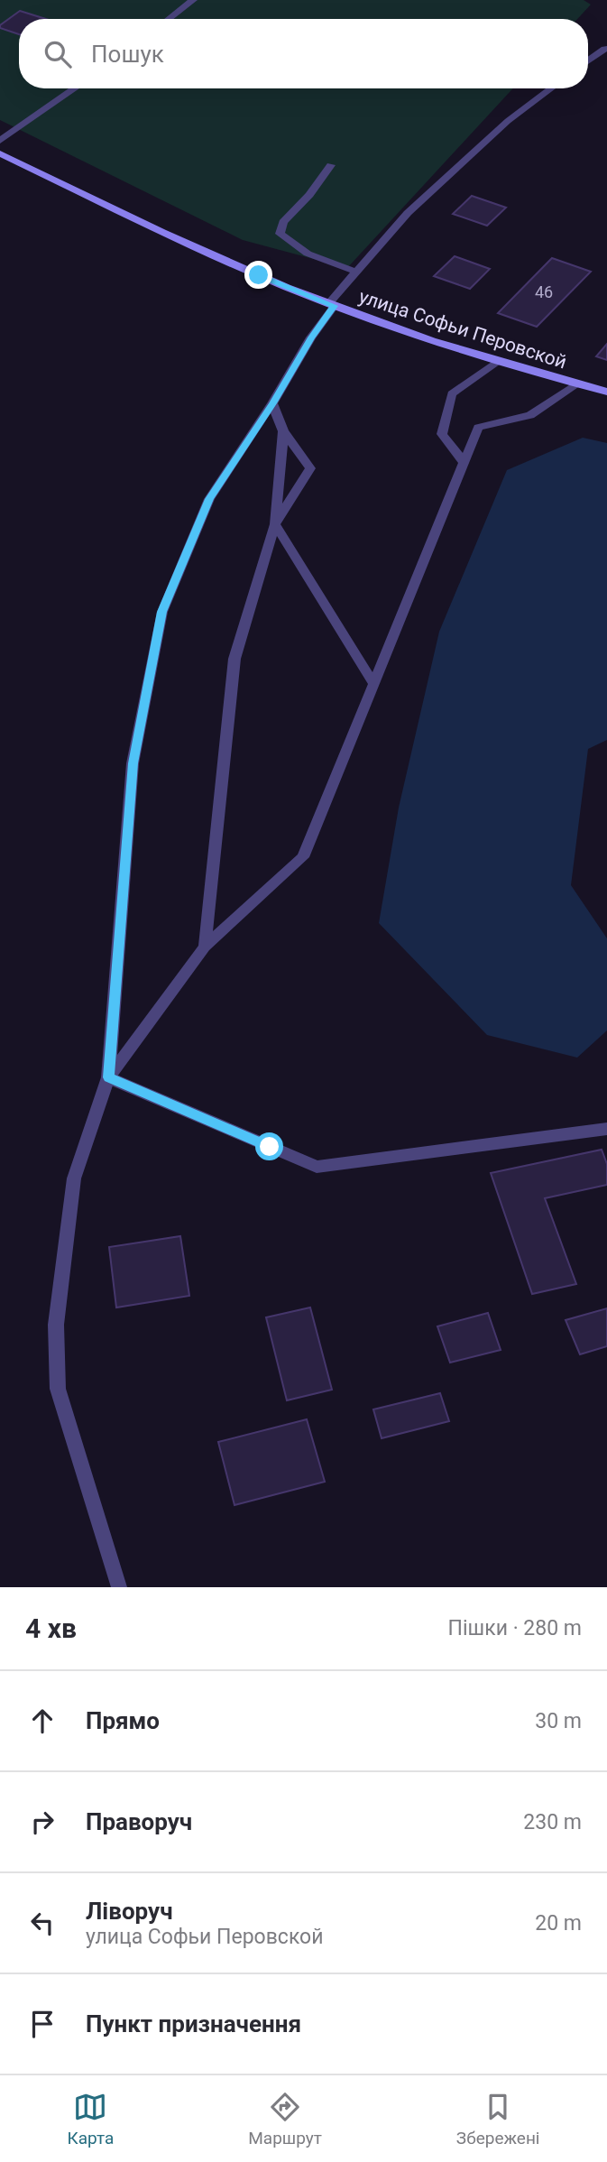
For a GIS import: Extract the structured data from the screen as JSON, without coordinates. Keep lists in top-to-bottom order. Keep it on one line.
{"streets":{"street":["улица Софьи Перовской"]},"house_numbers":["46"],"page":{"search":"Пошук","heading":["4 хв","Пішки · 280 m"],"list":[["Прямо","30 m"],["Праворуч","230 m"],["Ліворуч","улица Софьи Перовской","20 m"],"Пункт призначення"],"nav":["Карта","Маршрут","Збережені"]}}
